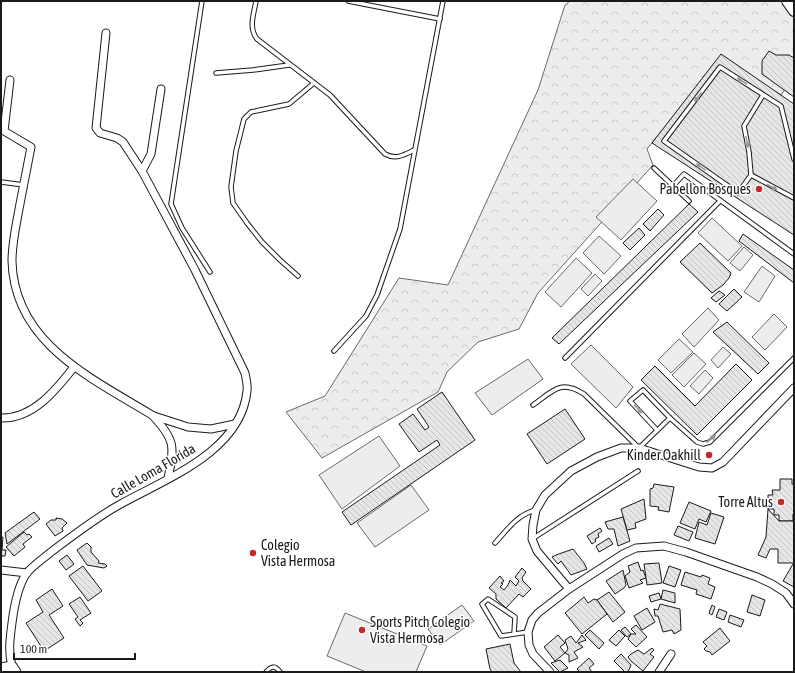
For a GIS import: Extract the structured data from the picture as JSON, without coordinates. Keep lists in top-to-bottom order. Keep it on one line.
{"streets":{"street":["Calle Loma Florida"]},"places":["Pabellon Bosques","Kinder Oakhill","Torre Altus","Colegio Vista Hermosa","Sports Pitch Colegio Vista Hermosa"],"scale_bar":"100 m"}
